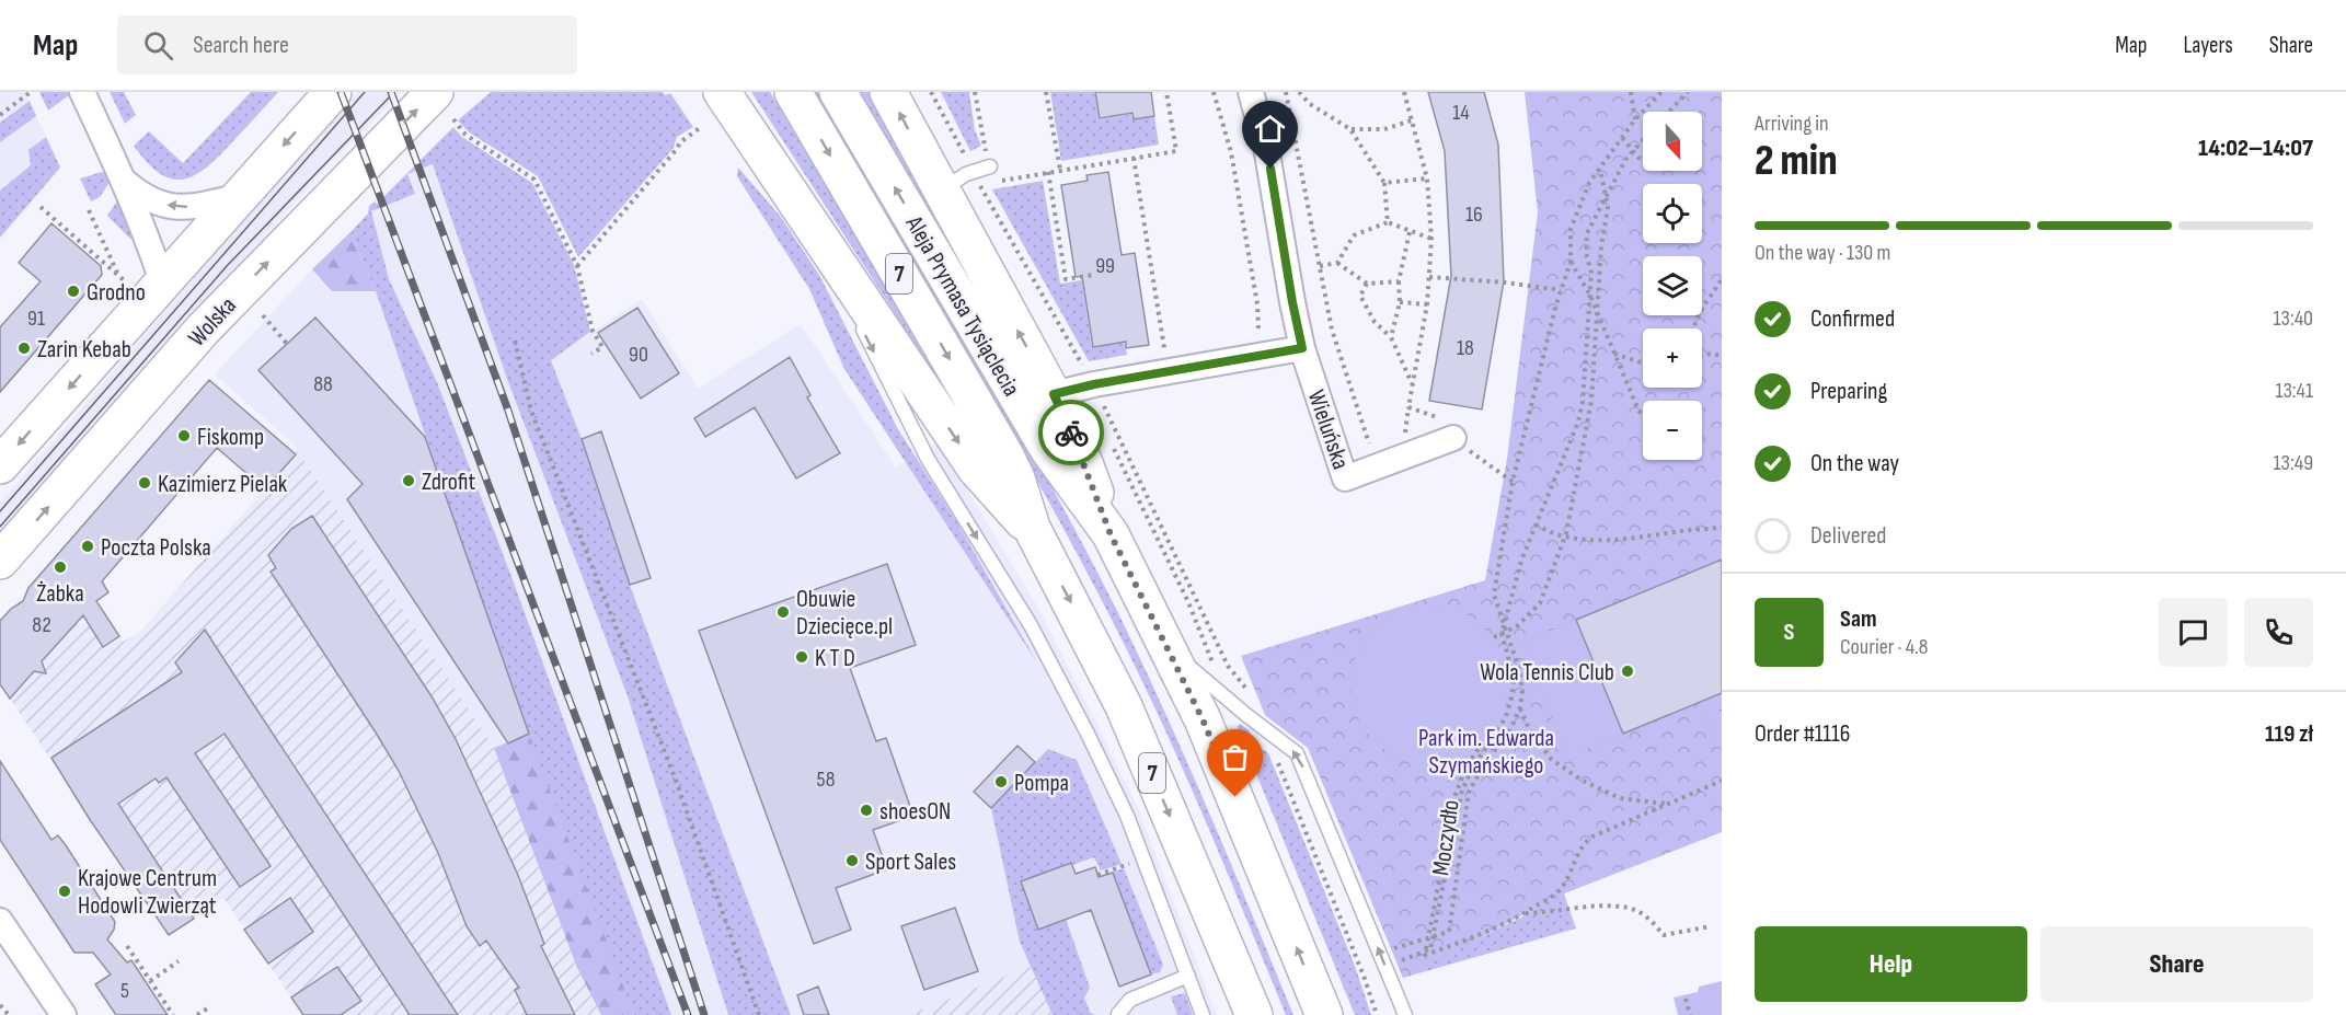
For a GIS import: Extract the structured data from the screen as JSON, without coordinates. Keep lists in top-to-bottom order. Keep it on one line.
{"streets":{"main road":["7","Aleja Prymasa Tysiąclecia","Wolska"],"street":["Wieluńska"],"path":["Moczydło"]},"parks":["Park im. Edwarda Szymańskiego"],"places":["Grodno","Zarin Kebab","Fiskomp","Zdrofit","Kazimierz Pielak","Poczta Polska","Żabka","Obuwie Dziecięce.pl","K T D","Wola Tennis Club","Pompa","shoesON","Sport Sales","Krajowe Centrum Hodowli Zwierząt"],"house_numbers":["14","16","99","91","18","90","88","82","58","5"],"north":"bottom","page":{"header":"Map","search":"Search here","nav":["Map","Layers","Share"],"heading":["2 min","Arriving in","14:02–14:07"],"panel":["Sam","Courier · 4.8","Order #1116","119 zł"],"map_buttons":["+","−"],"bar":"On the way · 130 m","list":[["Confirmed","13:40"],["Preparing","13:41"],["On the way","13:49"],"Delivered"],"round":"S","buttons":["Help","Share"]}}
